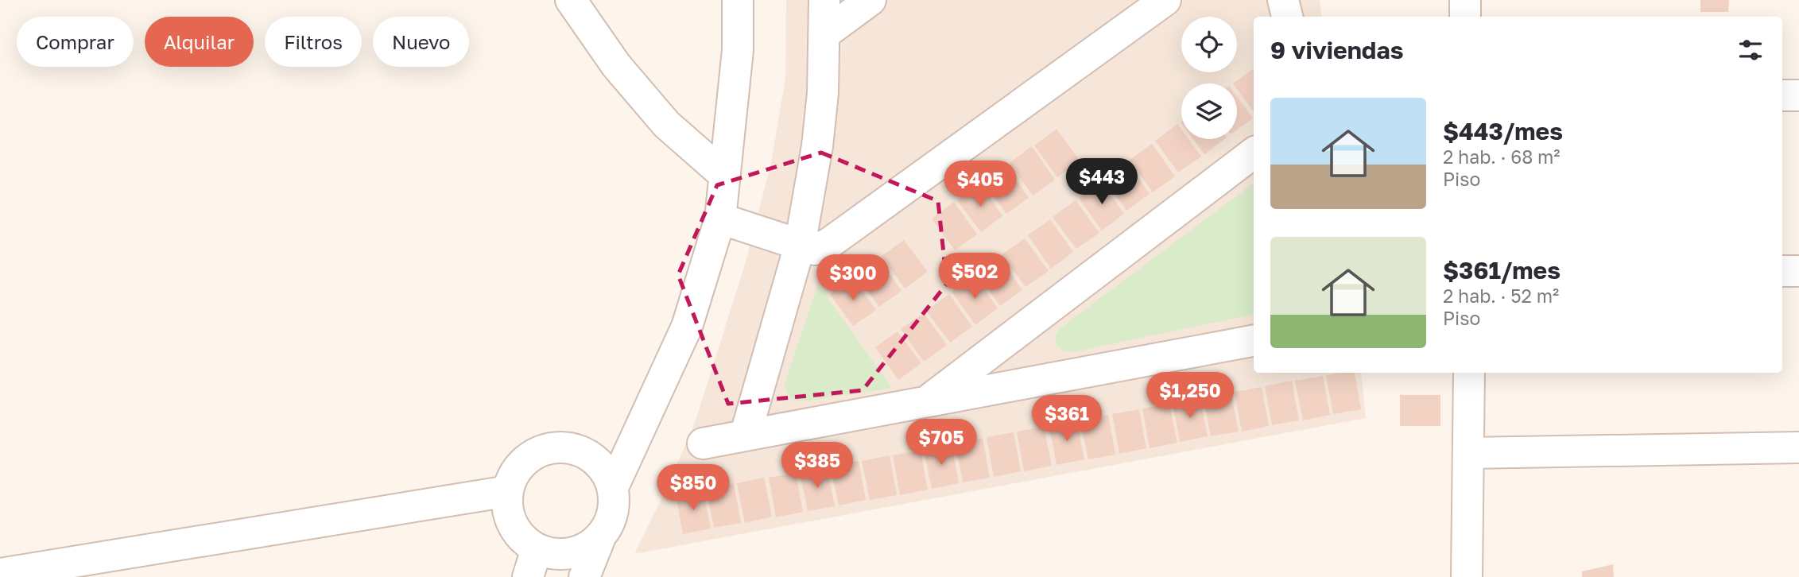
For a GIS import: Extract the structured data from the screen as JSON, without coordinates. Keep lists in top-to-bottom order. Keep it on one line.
{"page":{"chip":["Comprar","Alquilar","Filtros","Nuevo"],"heading":"9 viviendas","list":[{"name":"$443/mes","note":"2 hab. · 68 m² · Piso"},{"name":"$361/mes","note":"2 hab. · 52 m² · Piso"}],"price":["$443","$405","$502","$300","$1,250","$361","$705","$385","$850"]}}
